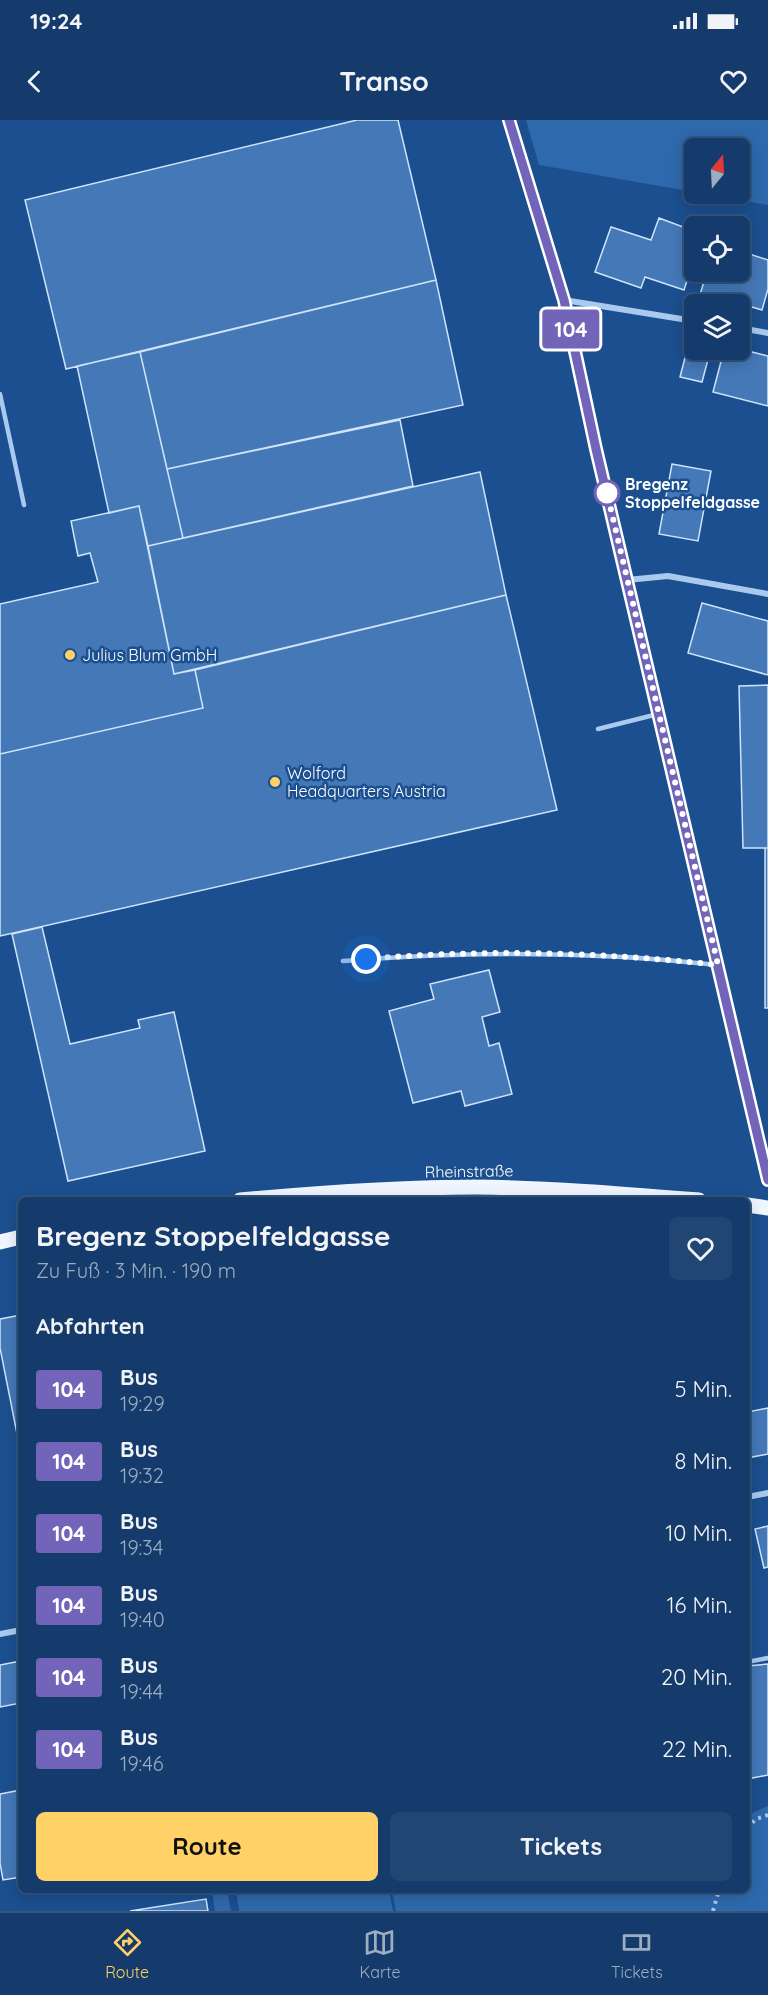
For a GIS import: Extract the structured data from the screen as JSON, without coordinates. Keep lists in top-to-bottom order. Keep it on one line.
{"streets":{"main road":["Rheinstraße"]},"places":["Bregenz Stoppelfeldgasse","Julius Blum GmbH","Wolford Headquarters Austria"],"lines":["bus line 104"],"north":"top","page":{"status":"19:24","header":"Transo","on_map":"104","heading":[["Bregenz Stoppelfeldgasse","Zu Fuß · 3 Min. · 190 m"],"Abfahrten"],"list":[{"mark":"104","name":"Bus","note":"19:29","value":"5 Min."},{"mark":"104","name":"Bus","note":"19:32","value":"8 Min."},{"mark":"104","name":"Bus","note":"19:34","value":"10 Min."},{"mark":"104","name":"Bus","note":"19:40","value":"16 Min."},{"mark":"104","name":"Bus","note":"19:44","value":"20 Min."},{"mark":"104","name":"Bus","note":"19:46","value":"22 Min."}],"buttons":["Route","Tickets"],"tabs":["Route","Karte","Tickets"]}}
